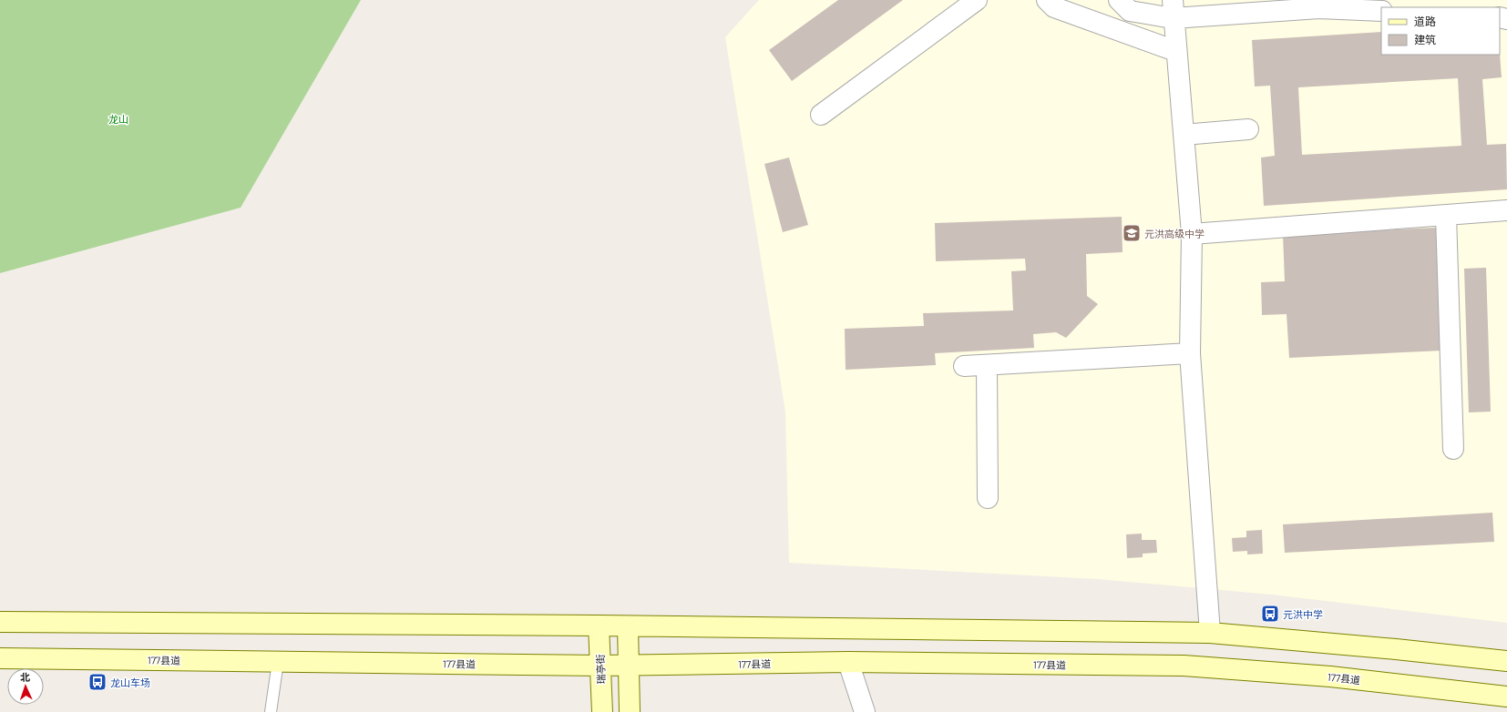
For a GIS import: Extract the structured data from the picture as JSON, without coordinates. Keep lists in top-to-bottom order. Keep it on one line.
{"streets":{"main road":["177县道","瑞亭街"]},"crossings":[["177县道","瑞亭街"]],"parks":["龙山"],"places":{"school or university":["元洪高级中学"],"bus stop":["元洪中学","龙山车场"]},"legend":["道路","建筑"],"north":"top"}
